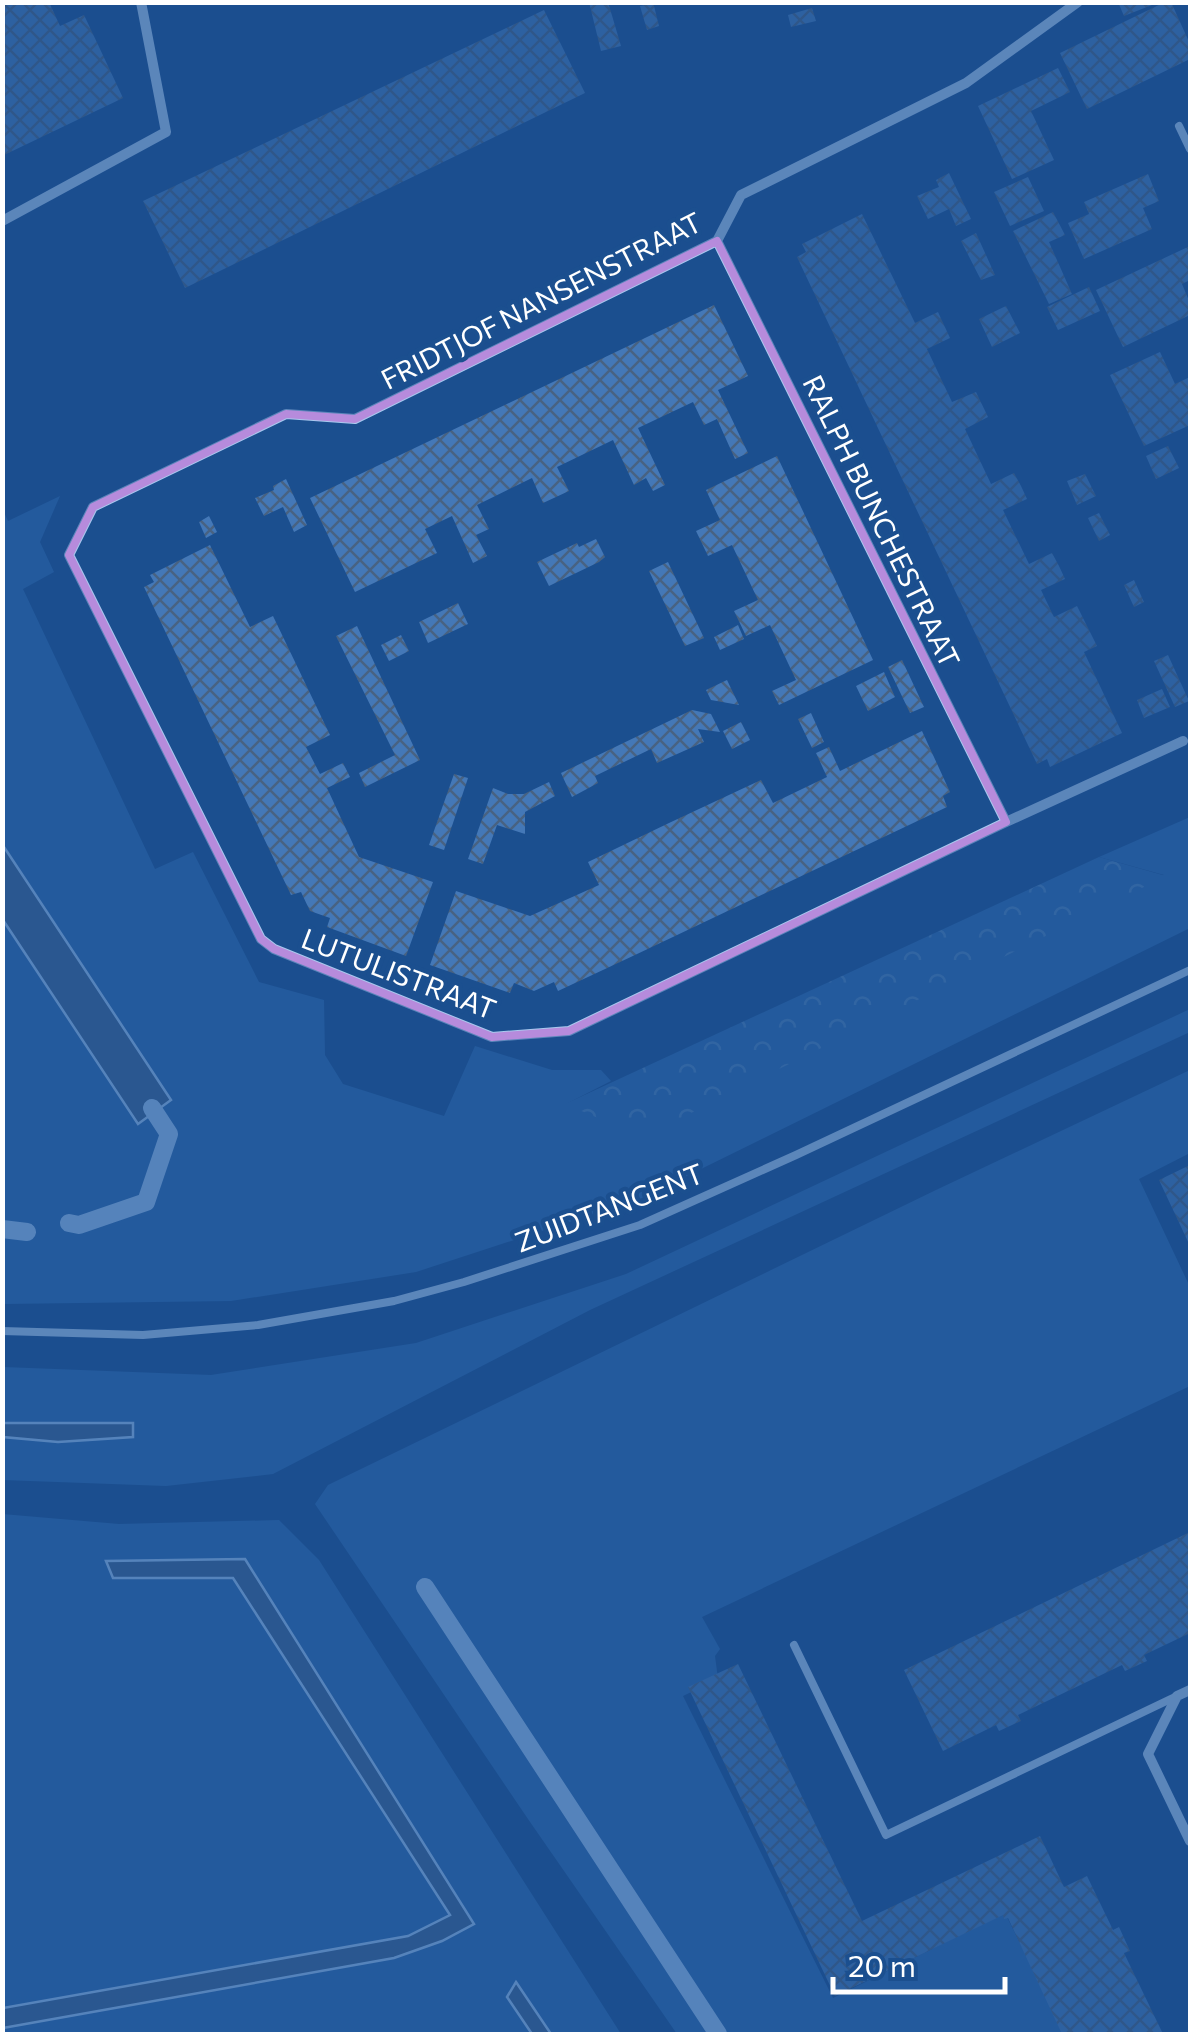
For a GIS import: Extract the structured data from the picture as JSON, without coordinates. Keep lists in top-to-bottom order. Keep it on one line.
{"streets":{"street":["FRIDTJOF NANSENSTRAAT","RALPH BUNCHESTRAAT","LUTULISTRAAT"],"lane":["ZUIDTANGENT"]},"crossings":[["FRIDTJOF NANSENSTRAAT","RALPH BUNCHESTRAAT"],["FRIDTJOF NANSENSTRAAT","LUTULISTRAAT"],["RALPH BUNCHESTRAAT","LUTULISTRAAT"]],"scale_bar":"20 m"}
